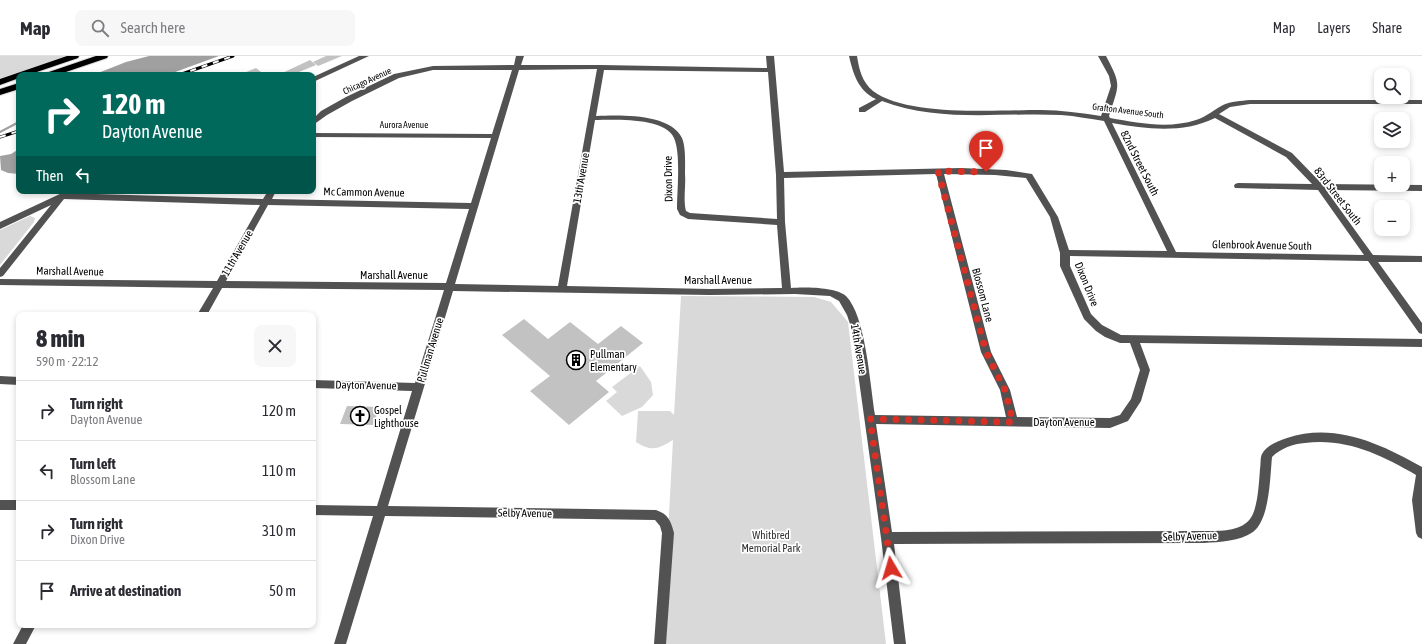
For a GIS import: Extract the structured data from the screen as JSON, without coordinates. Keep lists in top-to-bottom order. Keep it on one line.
{"streets":{"street":["Chicago Avenue","Grafton Avenue South","Aurora Avenue","82nd Street South","13th Avenue","Dixon Drive","Mc Cammon Avenue","83rd Street South","Glenbrook Avenue South","11th Avenue","Marshall Avenue","Blossom Lane","14th Avenue","Pullman Avenue","Dayton Avenue","Selby Avenue"]},"crossings":[["Chicago Avenue","13th Avenue"],["Chicago Avenue","Pullman Avenue"],["Grafton Avenue South","82nd Street South"],["Grafton Avenue South","83rd Street South"],["Aurora Avenue","Pullman Avenue"],["82nd Street South","Glenbrook Avenue South"],["13th Avenue","Dixon Drive"],["13th Avenue","Marshall Avenue"],["Dixon Drive","Glenbrook Avenue South"],["Dixon Drive","Blossom Lane"],["Dixon Drive","Dayton Avenue"],["Mc Cammon Avenue","11th Avenue"],["Mc Cammon Avenue","Pullman Avenue"],["83rd Street South","Glenbrook Avenue South"],["11th Avenue","Marshall Avenue"],["Marshall Avenue","14th Avenue"],["Marshall Avenue","Pullman Avenue"],["Blossom Lane","Dayton Avenue"],["14th Avenue","Dayton Avenue"],["14th Avenue","Selby Avenue"],["Pullman Avenue","Dayton Avenue"],["Pullman Avenue","Selby Avenue"]],"parks":["Whitbred Memorial Park"],"places":{"building":["Pullman Elementary"],"church":["Gospel Lighthouse"]},"page":{"header":"Map","search":"Search here","nav":["Map","Layers","Share"],"map_buttons":["+","−"],"turn":["120 m","Dayton Avenue"],"then":"Then","heading":["8 min","590 m · 22:12"],"list":[{"name":"Turn right","note":"Dayton Avenue","value":"120 m"},{"name":"Turn left","note":"Blossom Lane","value":"110 m"},{"name":"Turn right","note":"Dixon Drive","value":"310 m"},{"name":"Arrive at destination","value":"50 m"}]}}
